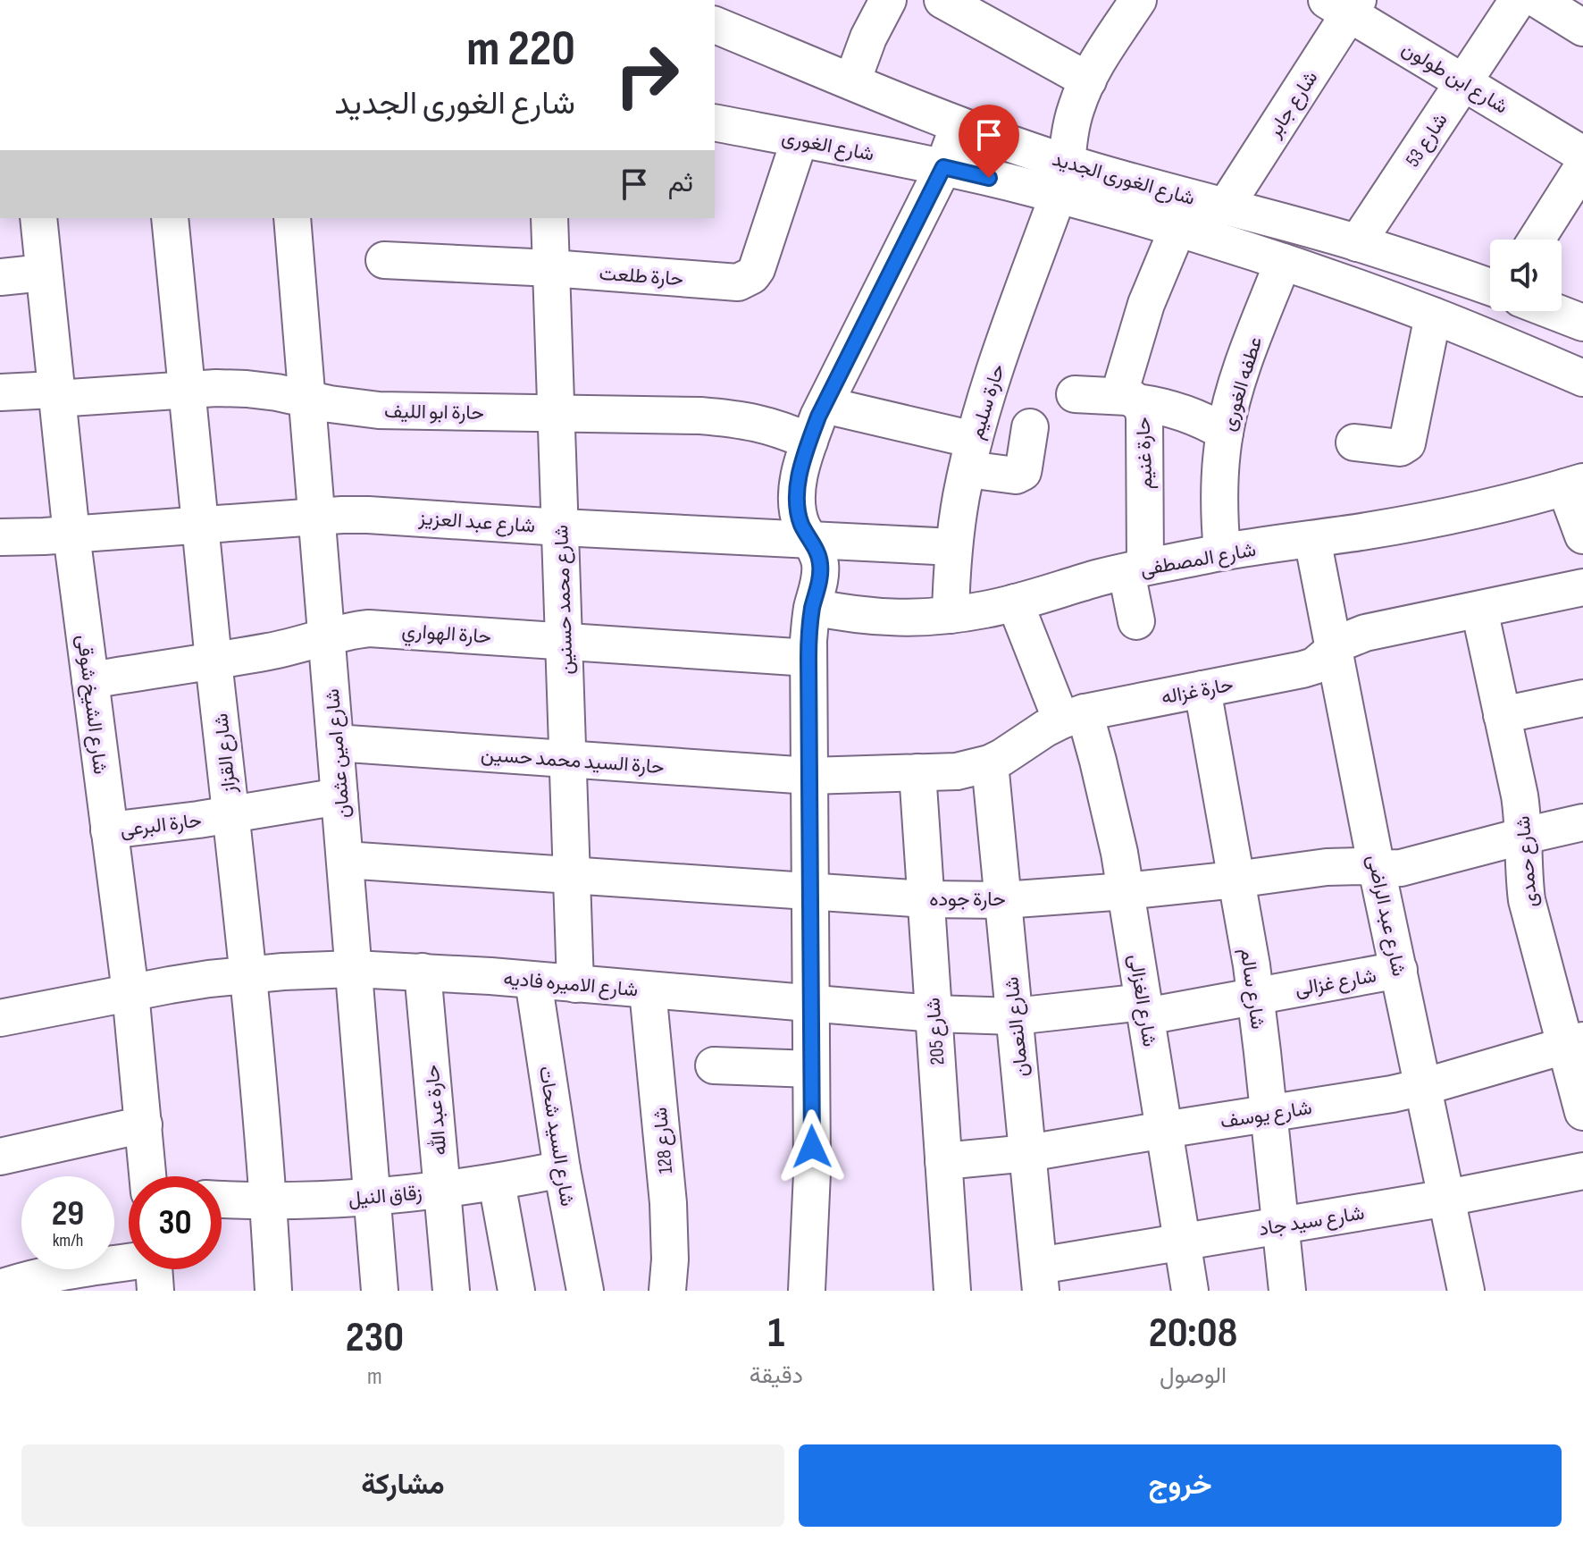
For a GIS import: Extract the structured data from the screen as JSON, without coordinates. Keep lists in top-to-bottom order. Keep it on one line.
{"streets":{"street":["شارع ابن طولون","شارع جابر","شارع 53","شارع الغورى","شارع الغورى الجديد","حارة طلعت","عطفه الغورى","حارة سليم","حارة ابو الليف","حارة غنيم","شارع عبد العزيز","شارع المصطفى","شارع محمد حسنين","حارة الهواري","حارة غزاله","شارع الشيخ شوقى","شارع القزاز","شارع امين عثمان","حارة السيد محمد حسين","حارة البرعى","شارع حمدى","حارة جوده","شارع عبد الراضى","شارع غزالى","شارع الاميره فاديه","شارع سالم","شارع الغزالى","شارع النعمان","شارع 205","حارة عبد الله","شارع يوسف","شارع السيد شحات","شارع 128","زقاق النيل","شارع سيد جاد"]},"crossings":[["شارع ابن طولون","شارع جابر"],["شارع ابن طولون","شارع 53"],["شارع جابر","شارع الغورى الجديد"],["شارع 53","شارع الغورى الجديد"],["شارع الغورى","شارع الغورى الجديد"],["شارع الغورى","حارة طلعت"],["شارع الغورى الجديد","عطفه الغورى"],["شارع الغورى الجديد","حارة سليم"],["شارع الغورى الجديد","حارة غنيم"],["حارة طلعت","شارع محمد حسنين"],["عطفه الغورى","شارع المصطفى"],["حارة سليم","شارع عبد العزيز"],["حارة سليم","شارع المصطفى"],["حارة ابو الليف","شارع محمد حسنين"],["حارة ابو الليف","شارع الشيخ شوقى"],["حارة ابو الليف","شارع القزاز"],["حارة ابو الليف","شارع امين عثمان"],["حارة غنيم","شارع المصطفى"],["شارع عبد العزيز","شارع محمد حسنين"],["شارع عبد العزيز","شارع الشيخ شوقى"],["شارع عبد العزيز","شارع القزاز"],["شارع عبد العزيز","شارع امين عثمان"],["شارع المصطفى","شارع عبد الراضى"],["شارع المصطفى","شارع الغزالى"],["شارع محمد حسنين","حارة الهواري"],["شارع محمد حسنين","حارة السيد محمد حسين"],["شارع محمد حسنين","حارة جوده"],["شارع محمد حسنين","شارع الاميره فاديه"],["حارة الهواري","شارع الشيخ شوقى"],["حارة الهواري","شارع القزاز"],["حارة الهواري","شارع امين عثمان"],["حارة غزاله","حارة السيد محمد حسين"],["حارة غزاله","شارع حمدى"],["حارة غزاله","شارع عبد الراضى"],["حارة غزاله","شارع سالم"],["حارة غزاله","شارع الغزالى"],["حارة غزاله","شارع النعمان"],["حارة غزاله","شارع 205"],["شارع الشيخ شوقى","حارة البرعى"],["شارع الشيخ شوقى","شارع الاميره فاديه"],["شارع القزاز","حارة البرعى"],["شارع القزاز","شارع الاميره فاديه"],["شارع القزاز","زقاق النيل"],["شارع امين عثمان","حارة السيد محمد حسين"],["شارع امين عثمان","حارة البرعى"],["شارع امين عثمان","حارة جوده"],["شارع امين عثمان","شارع الاميره فاديه"],["شارع امين عثمان","زقاق النيل"],["شارع حمدى","حارة جوده"],["شارع حمدى","شارع يوسف"],["حارة جوده","شارع عبد الراضى"],["حارة جوده","شارع سالم"],["حارة جوده","شارع الغزالى"],["حارة جوده","شارع النعمان"],["حارة جوده","شارع 205"],["شارع عبد الراضى","شارع غزالى"],["شارع عبد الراضى","شارع يوسف"],["شارع عبد الراضى","شارع سيد جاد"],["شارع غزالى","شارع الاميره فاديه"],["شارع غزالى","شارع سالم"],["شارع غزالى","شارع الغزالى"],["شارع الاميره فاديه","شارع الغزالى"],["شارع الاميره فاديه","شارع النعمان"],["شارع الاميره فاديه","شارع 205"],["شارع الاميره فاديه","حارة عبد الله"],["شارع الاميره فاديه","شارع السيد شحات"],["شارع الاميره فاديه","شارع 128"],["شارع سالم","شارع يوسف"],["شارع سالم","شارع سيد جاد"],["شارع الغزالى","شارع يوسف"],["شارع الغزالى","شارع سيد جاد"],["شارع النعمان","شارع يوسف"],["شارع النعمان","شارع سيد جاد"],["شارع 205","شارع يوسف"],["حارة عبد الله","زقاق النيل"],["شارع السيد شحات","زقاق النيل"]],"page":{"turn":["220 m","شارع الغورى الجديد"],"then":"ثم","speed":"29 km/h","limit":"30","eta":["20:08","الوصول","1","دقيقة","230","m"],"buttons":["خروج","مشاركة"]}}
